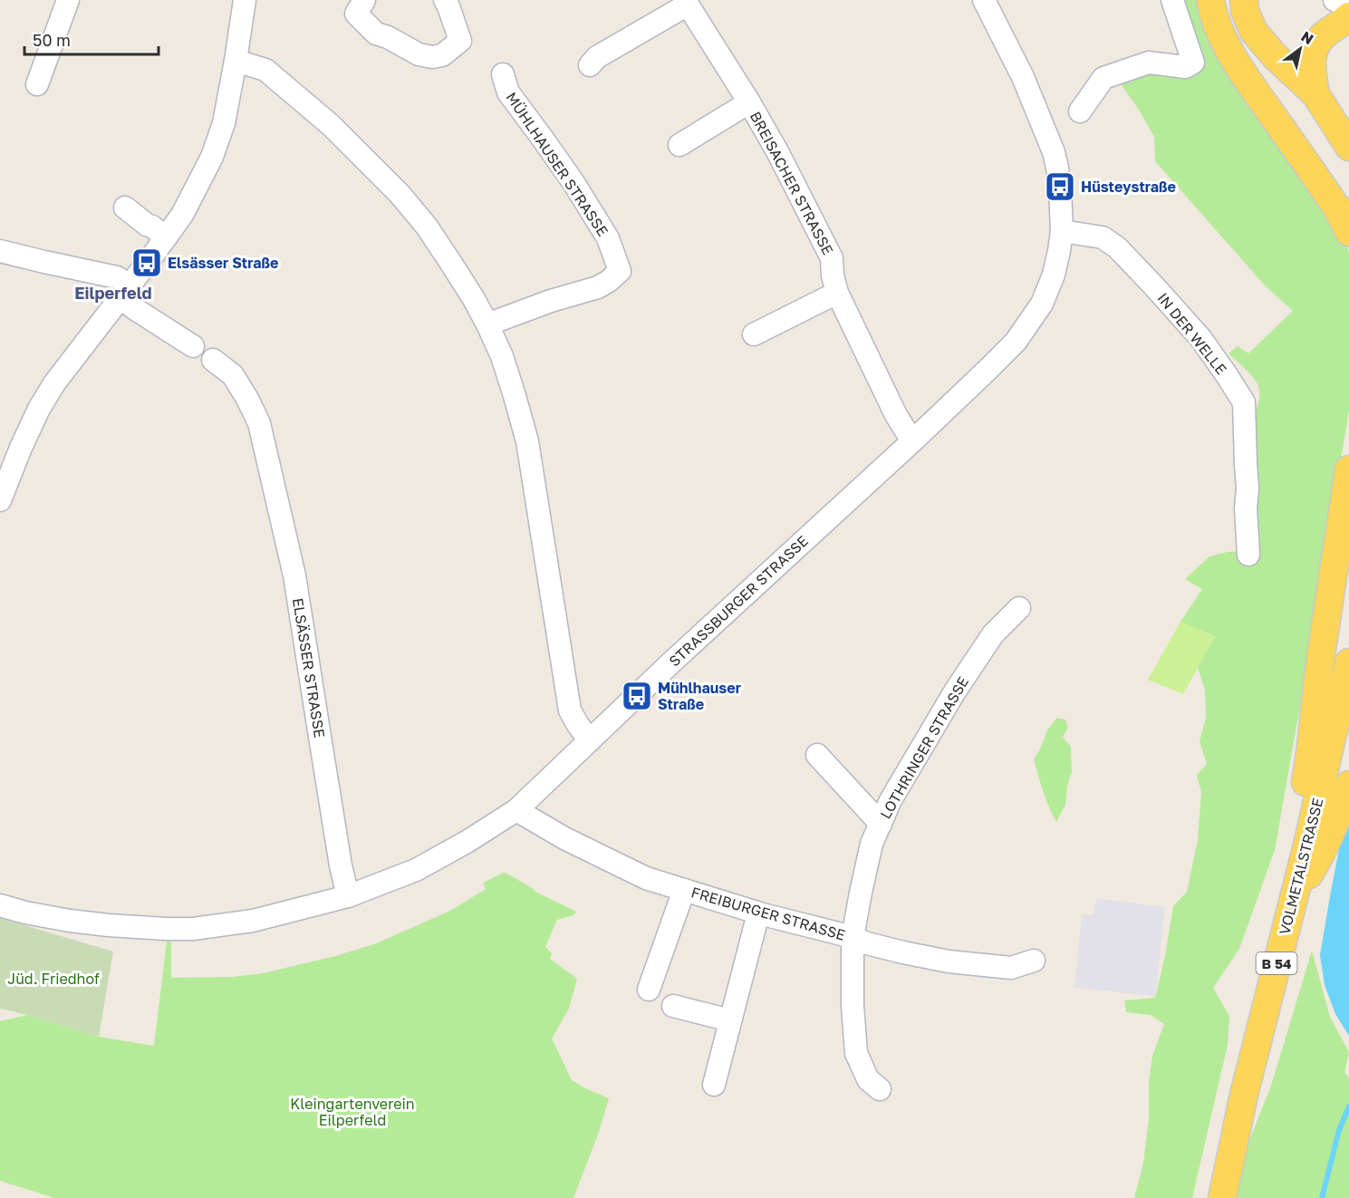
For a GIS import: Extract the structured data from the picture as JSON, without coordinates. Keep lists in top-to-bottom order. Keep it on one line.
{"streets":{"main road":["VOLMETALSTRASSE","B 54"],"street":["MÜHLHAUSER STRASSE","BREISACHER STRASSE","IN DER WELLE","STRASSBURGER STRASSE","ELSÄSSER STRASSE","LOTHRINGER STRASSE","FREIBURGER STRASSE"]},"crossings":[["BREISACHER STRASSE","STRASSBURGER STRASSE"],["IN DER WELLE","STRASSBURGER STRASSE"],["STRASSBURGER STRASSE","ELSÄSSER STRASSE"],["STRASSBURGER STRASSE","FREIBURGER STRASSE"],["LOTHRINGER STRASSE","FREIBURGER STRASSE"]],"districts":["Eilperfeld"],"parks":["Jüd. Friedhof","Kleingartenverein Eilperfeld"],"places":{"bus stop":["Hüsteystraße","Elsässer Straße","Mühlhauser Straße"]},"scale_bar":"50 m","north":"top right"}
